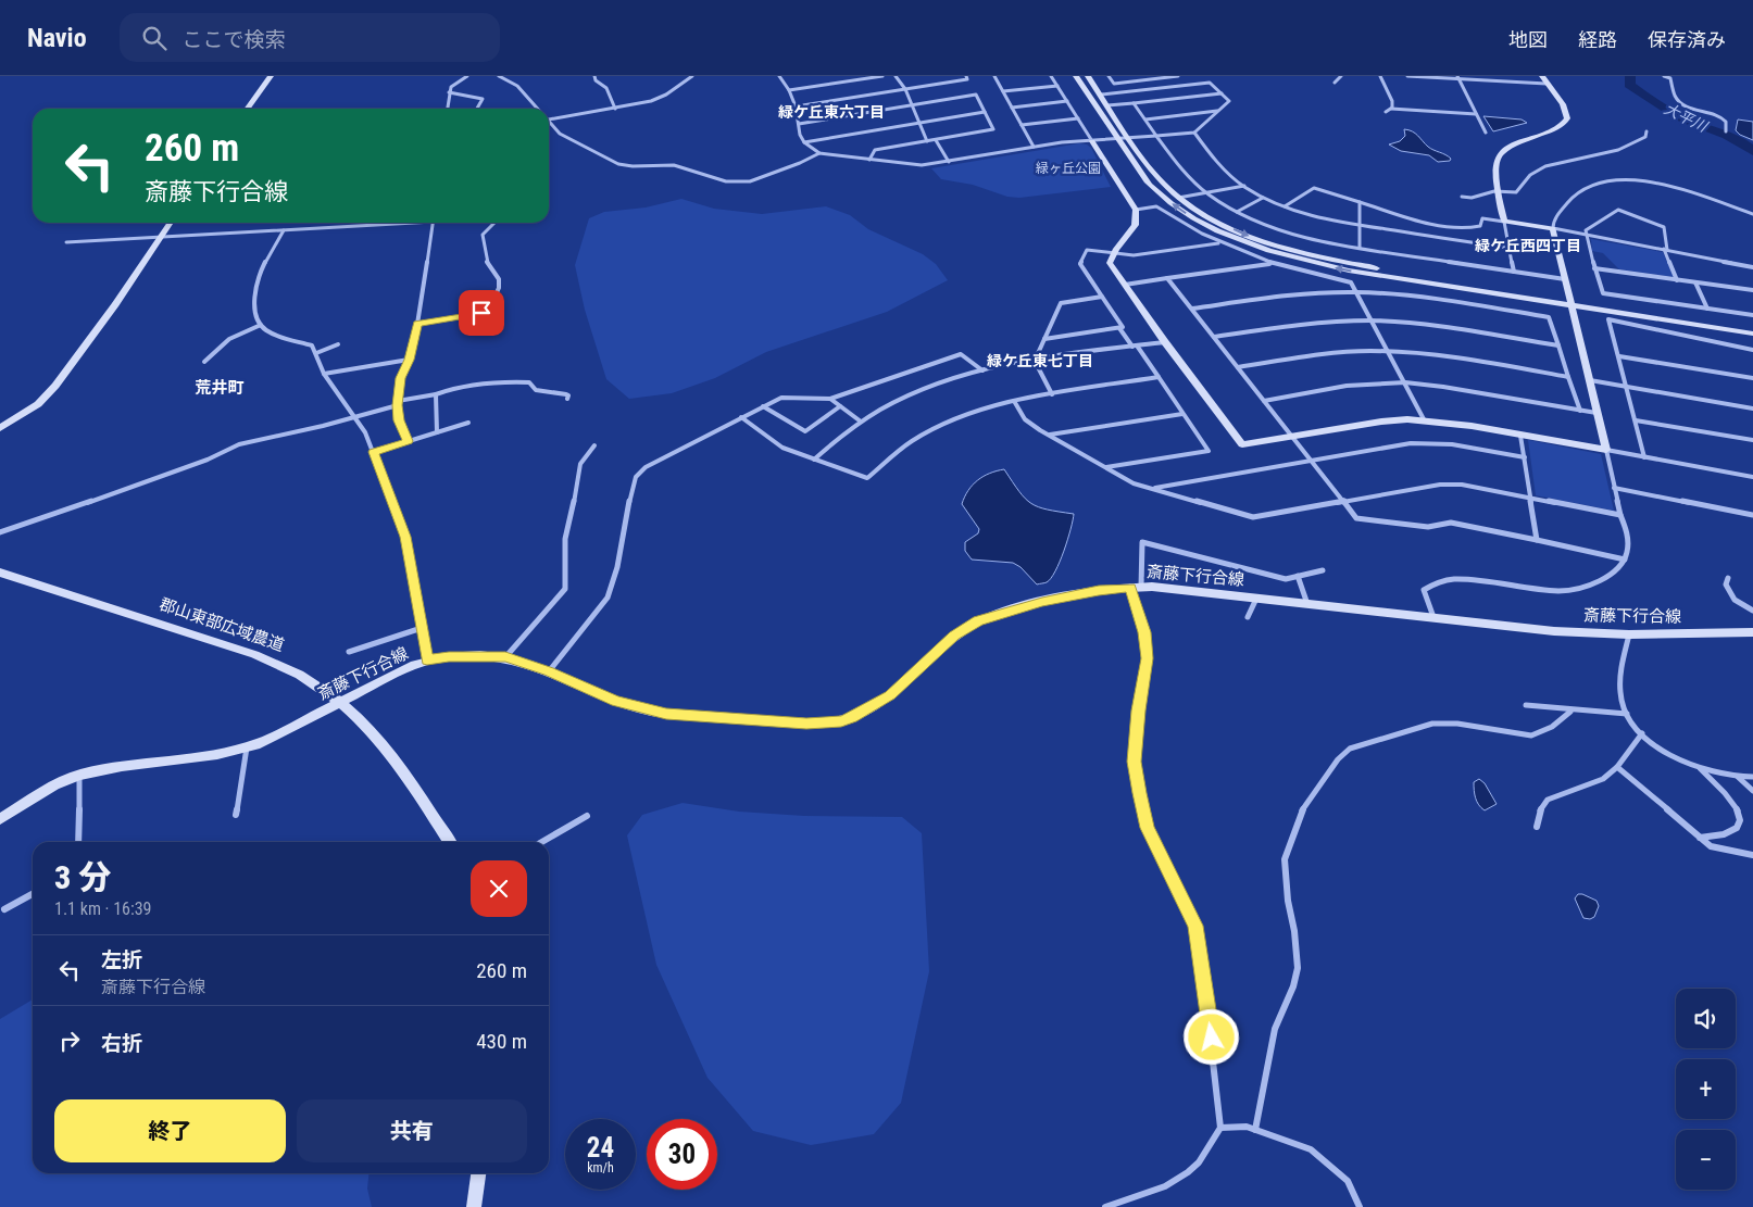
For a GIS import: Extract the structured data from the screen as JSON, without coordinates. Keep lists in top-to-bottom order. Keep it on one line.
{"streets":{"street":["斎藤下行合線","郡山東部広域農道"]},"crossings":[["斎藤下行合線","郡山東部広域農道"]],"districts":["緑ケ丘東六丁目","緑ケ丘西四丁目","緑ケ丘東七丁目","荒井町"],"water":["大平川"],"parks":["緑ヶ丘公園"],"page":{"header":"Navio","search":"ここで検索","nav":["地図","経路","保存済み"],"turn":["260 m","斎藤下行合線"],"heading":["3 分","1.1 km · 16:39"],"list":[{"name":"左折","note":"斎藤下行合線","value":"260 m"},{"name":"右折","value":"430 m"}],"map_buttons":["+","−"],"buttons":["終了","共有"],"speed":"24 km/h","limit":"30"}}
